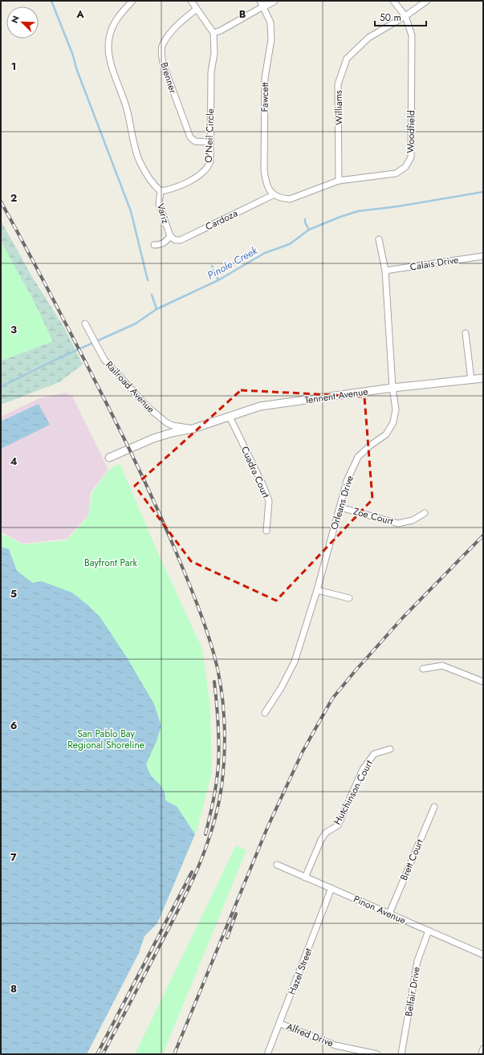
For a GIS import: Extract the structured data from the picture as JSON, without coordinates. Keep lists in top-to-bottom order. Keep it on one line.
{"streets":{"street":["Brenner","Fawcett","Williams","Woodfield","O'Neil Circle","Variz","Cardoza","Calais Drive","Railroad Avenue","Tennent Avenue","Cuadra Court","Orleans Drive","Zoe Court","Hutchinson Court","Brett Court","Pinon Avenue","Hazel Street","Belfair Drive","Alfred Drive"]},"crossings":[["Brenner","O'Neil Circle"],["Fawcett","Woodfield"],["Fawcett","Cardoza"],["Williams","Woodfield"],["Woodfield","Cardoza"],["O'Neil Circle","Variz"],["Variz","Cardoza"],["Calais Drive","Orleans Drive"],["Railroad Avenue","Tennent Avenue"],["Tennent Avenue","Cuadra Court"],["Tennent Avenue","Orleans Drive"],["Orleans Drive","Zoe Court"],["Hutchinson Court","Pinon Avenue"],["Brett Court","Pinon Avenue"],["Pinon Avenue","Hazel Street"],["Pinon Avenue","Belfair Drive"],["Hazel Street","Alfred Drive"]],"water":["Pinole Creek"],"parks":["Bayfront Park","San Pablo Bay Regional Shoreline"],"scale_bar":"50 m","north":"top left","grid":{"columns":["A","B"],"rows":["1","2","3","4","5","6","7","8"]}}
